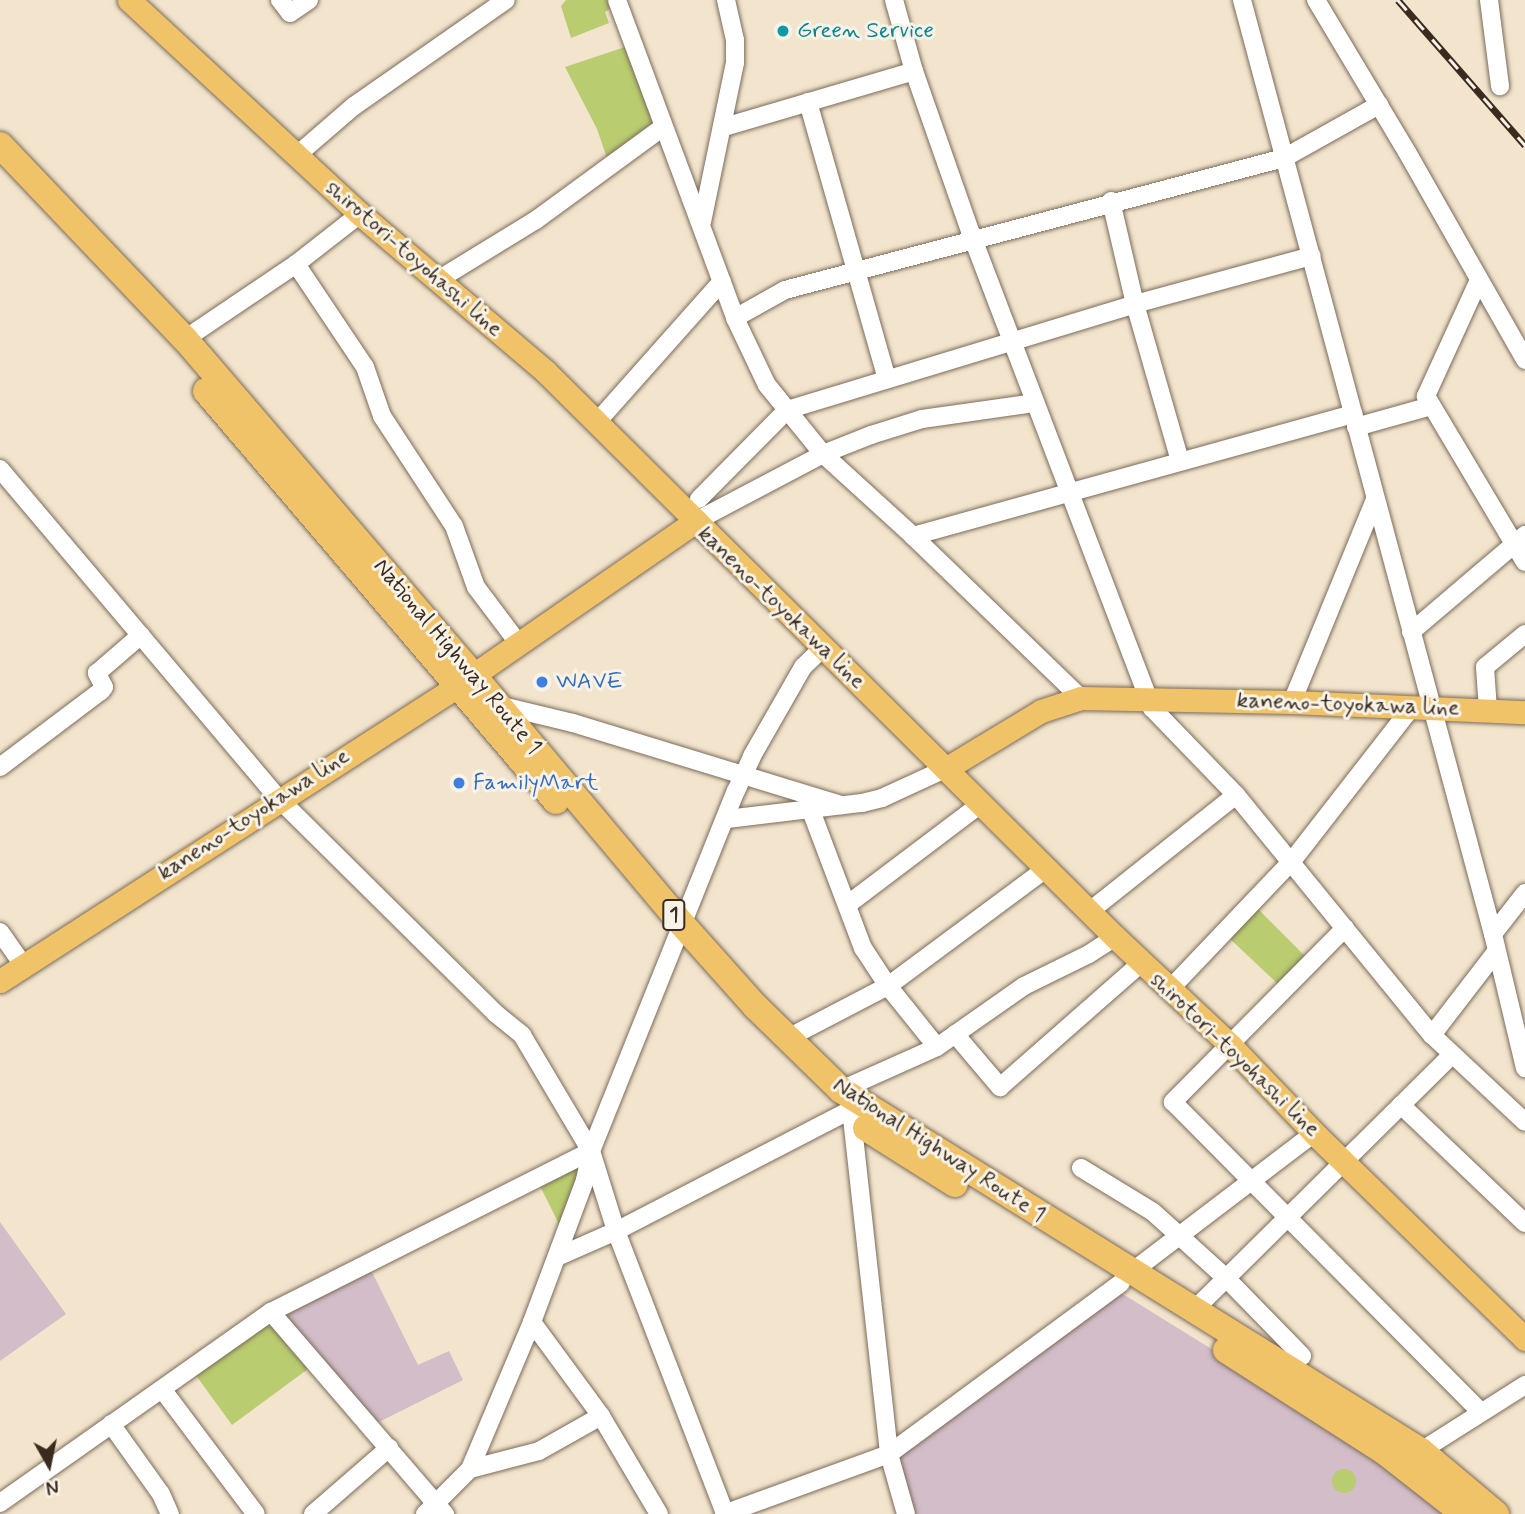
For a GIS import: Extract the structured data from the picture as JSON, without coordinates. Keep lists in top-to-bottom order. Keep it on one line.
{"streets":{"highway":["National Highway Route 1","1"],"main road":["shirotori-toyohashi line","kaneno-toyokawa line"]},"crossings":[["shirotori-toyohashi line","kaneno-toyokawa line"],["kaneno-toyokawa line","National Highway Route 1"]],"places":["Green Service","WAVE","FamilyMart"],"north":"bottom"}
